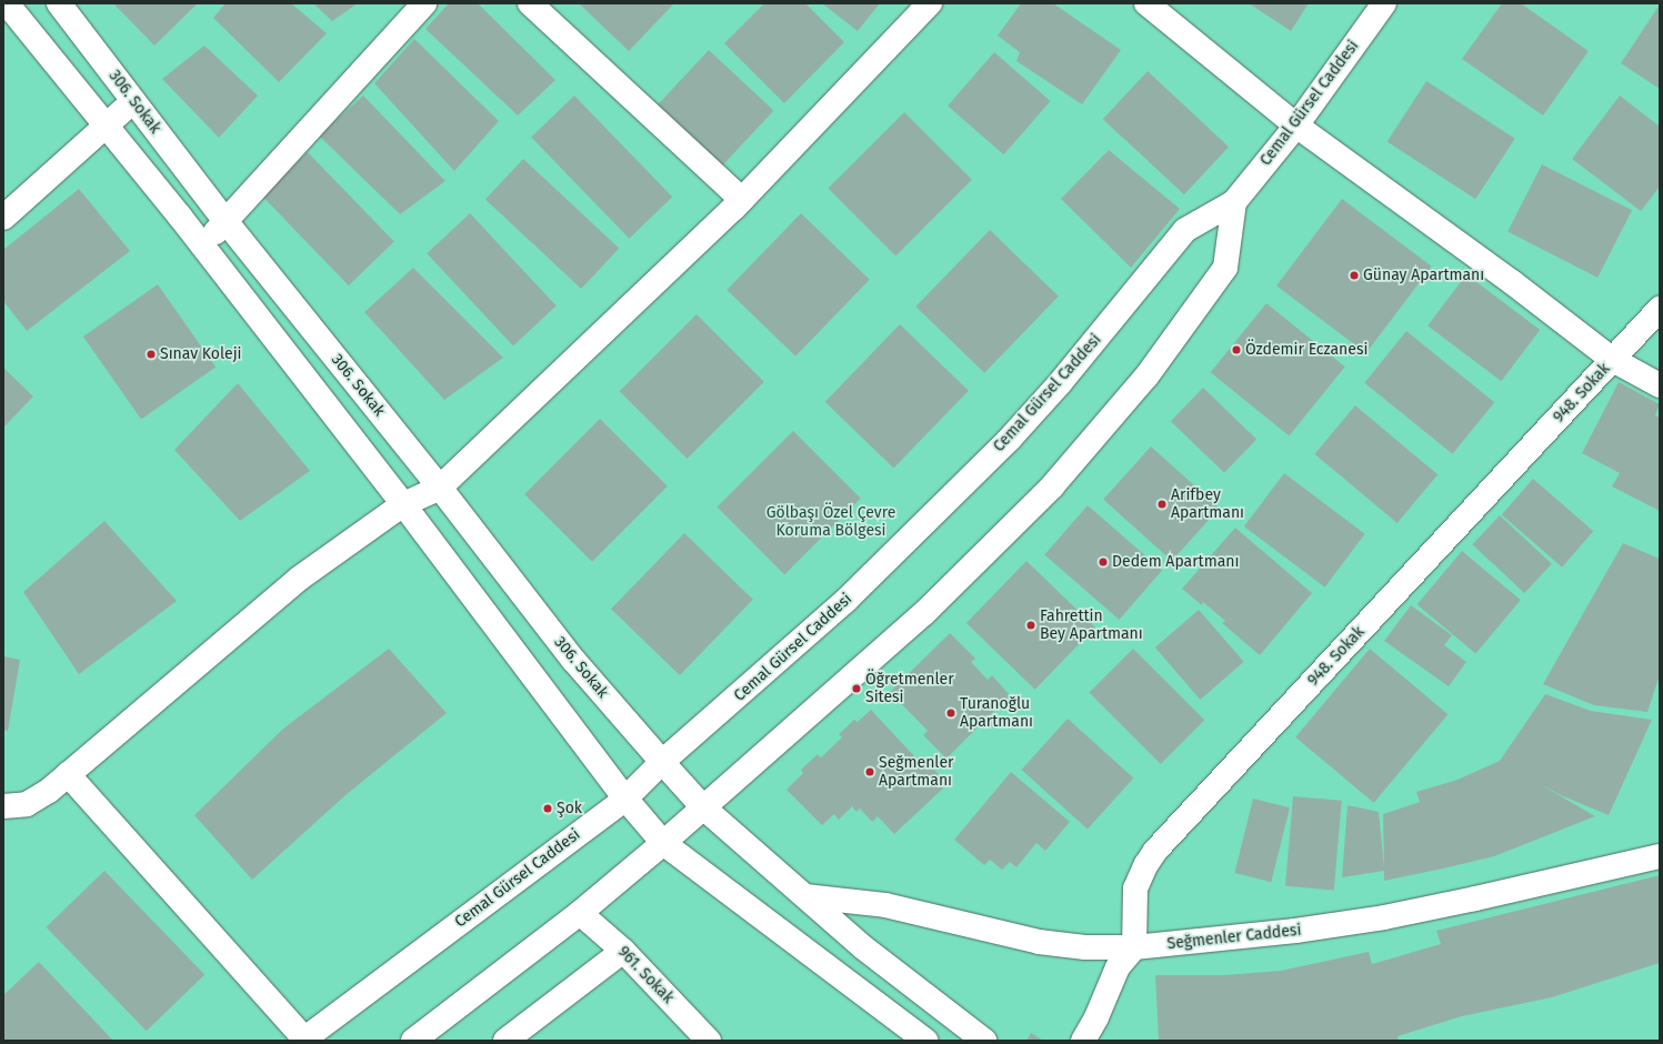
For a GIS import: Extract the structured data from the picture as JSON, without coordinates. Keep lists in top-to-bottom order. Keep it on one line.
{"streets":{"street":["306. Sokak","Cemal Gürsel Caddesi","948. Sokak","Seğmenler Caddesi","961. Sokak"]},"crossings":[["306. Sokak","Cemal Gürsel Caddesi"],["306. Sokak","Seğmenler Caddesi"],["948. Sokak","Seğmenler Caddesi"]],"parks":["Gölbaşı Özel Çevre Koruma Bölgesi"],"places":["Günay Apartmanı","Özdemir Eczanesi","Sınav Koleji","Arifbey Apartmanı","Dedem Apartmanı","Fahrettin Bey Apartmanı","Öğretmenler Sitesi","Turanoğlu Apartmanı","Seğmenler Apartmanı","Şok"]}
